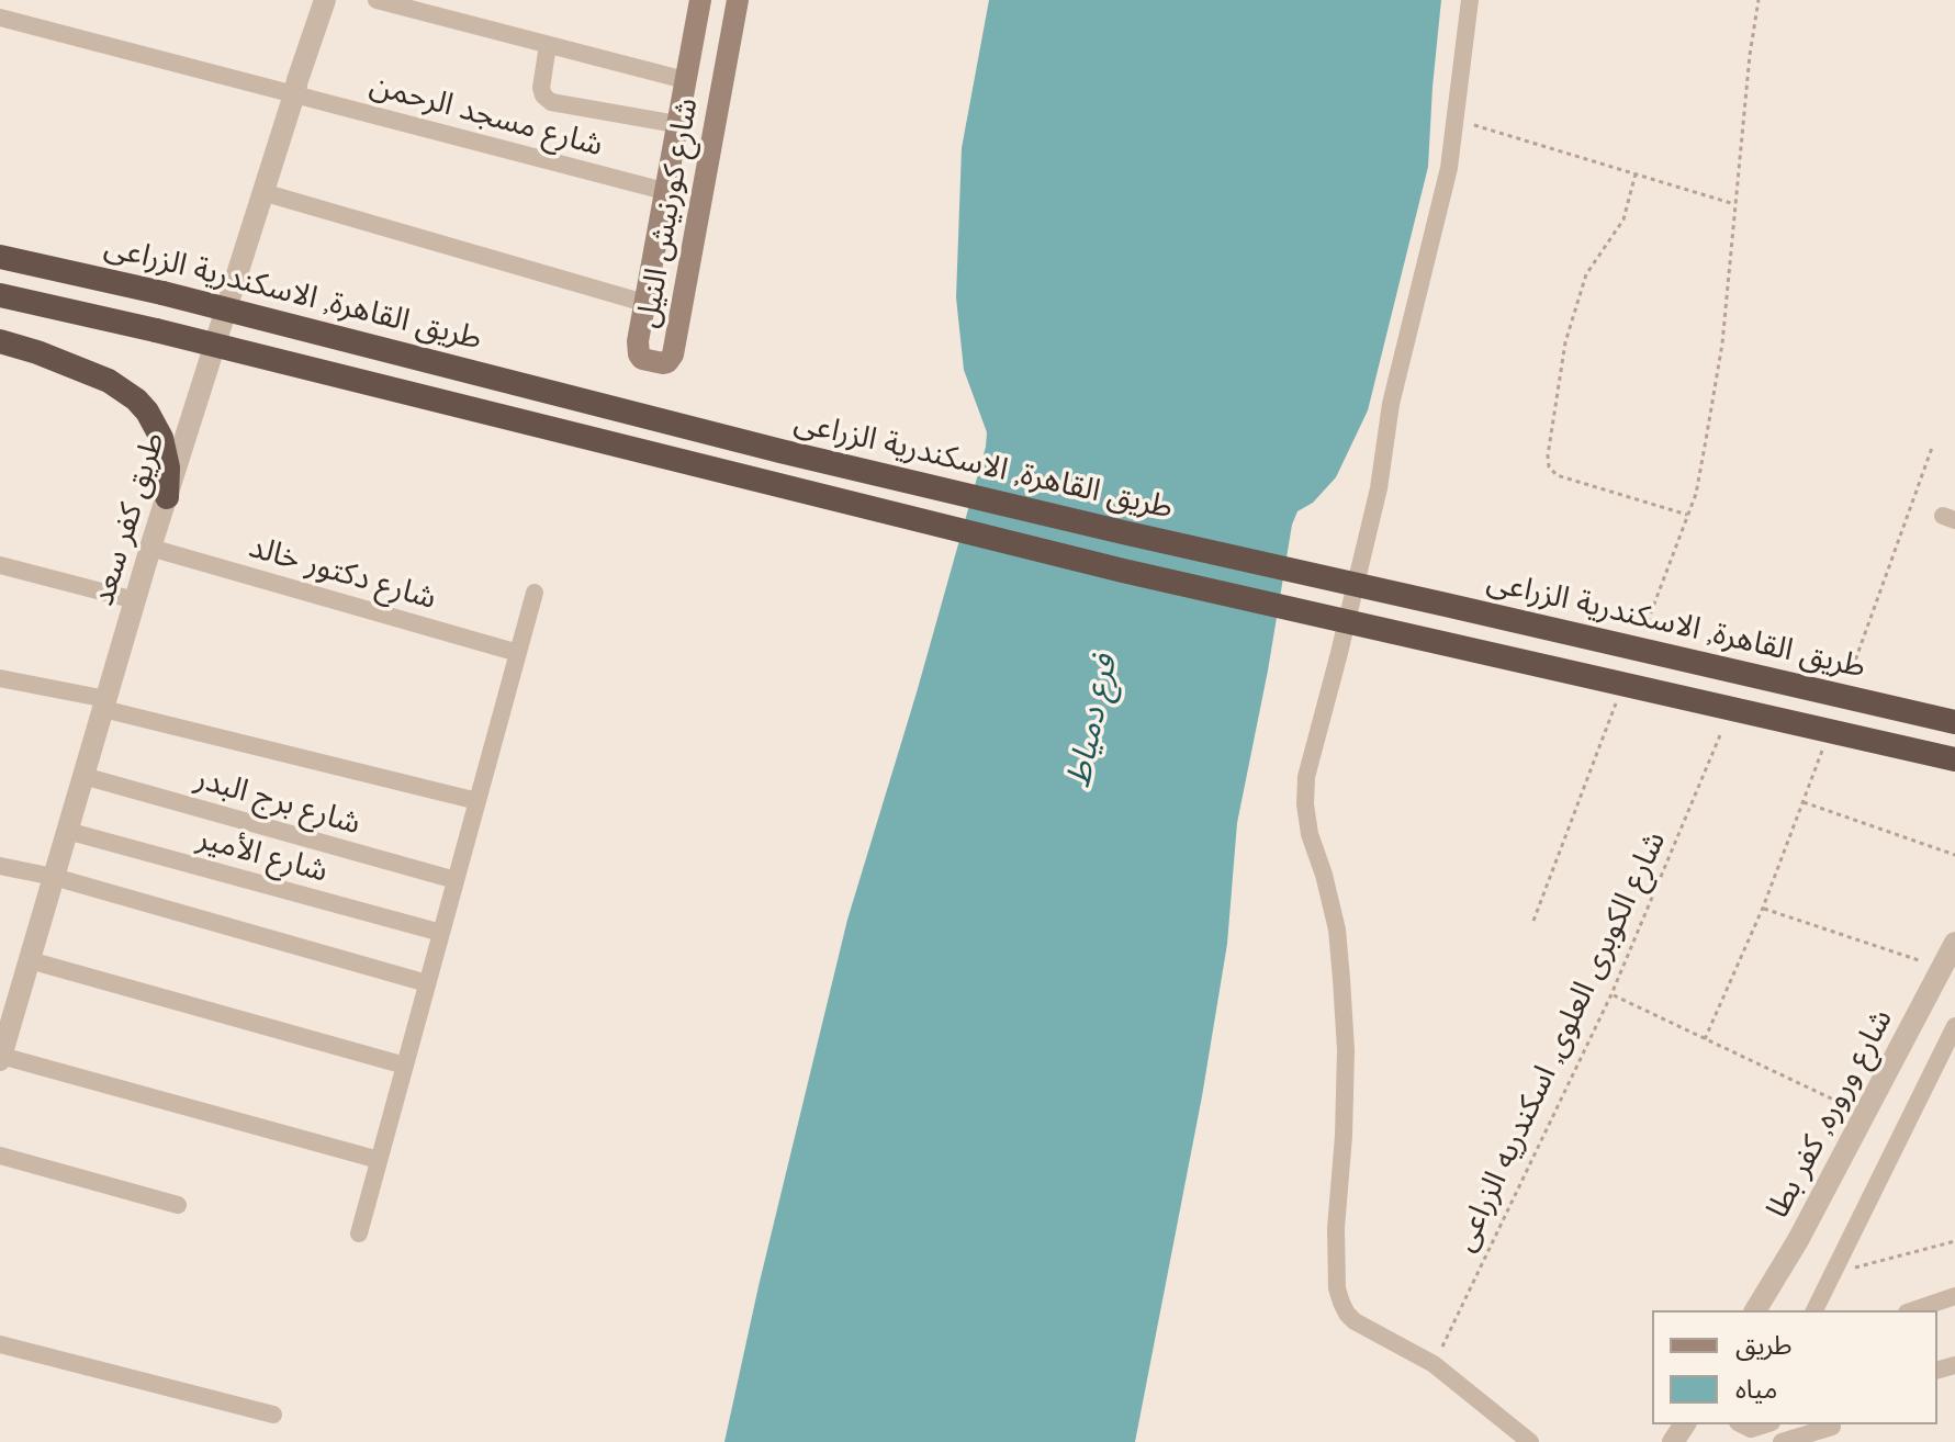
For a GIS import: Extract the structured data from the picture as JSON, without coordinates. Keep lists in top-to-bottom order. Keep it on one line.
{"streets":{"highway":["طريق القاهرة, الاسكندرية الزراعى"],"main road":["شارع كورنيش النيل"],"street":["شارع مسجد الرحمن","طريق كفر سعد","شارع دكتور خالد","شارع برج البدر","شارع الأمير","شارع وروره, كفر بطا"],"path":["شارع الكوبرى العلوى, اسكندريه الزراعى"]},"crossings":[["شارع مسجد الرحمن","شارع كورنيش النيل"],["شارع مسجد الرحمن","طريق كفر سعد"],["طريق كفر سعد","شارع دكتور خالد"],["طريق كفر سعد","شارع برج البدر"],["طريق كفر سعد","شارع الأمير"]],"water":["فرع دمياط"],"legend":["طريق","مياه"]}
